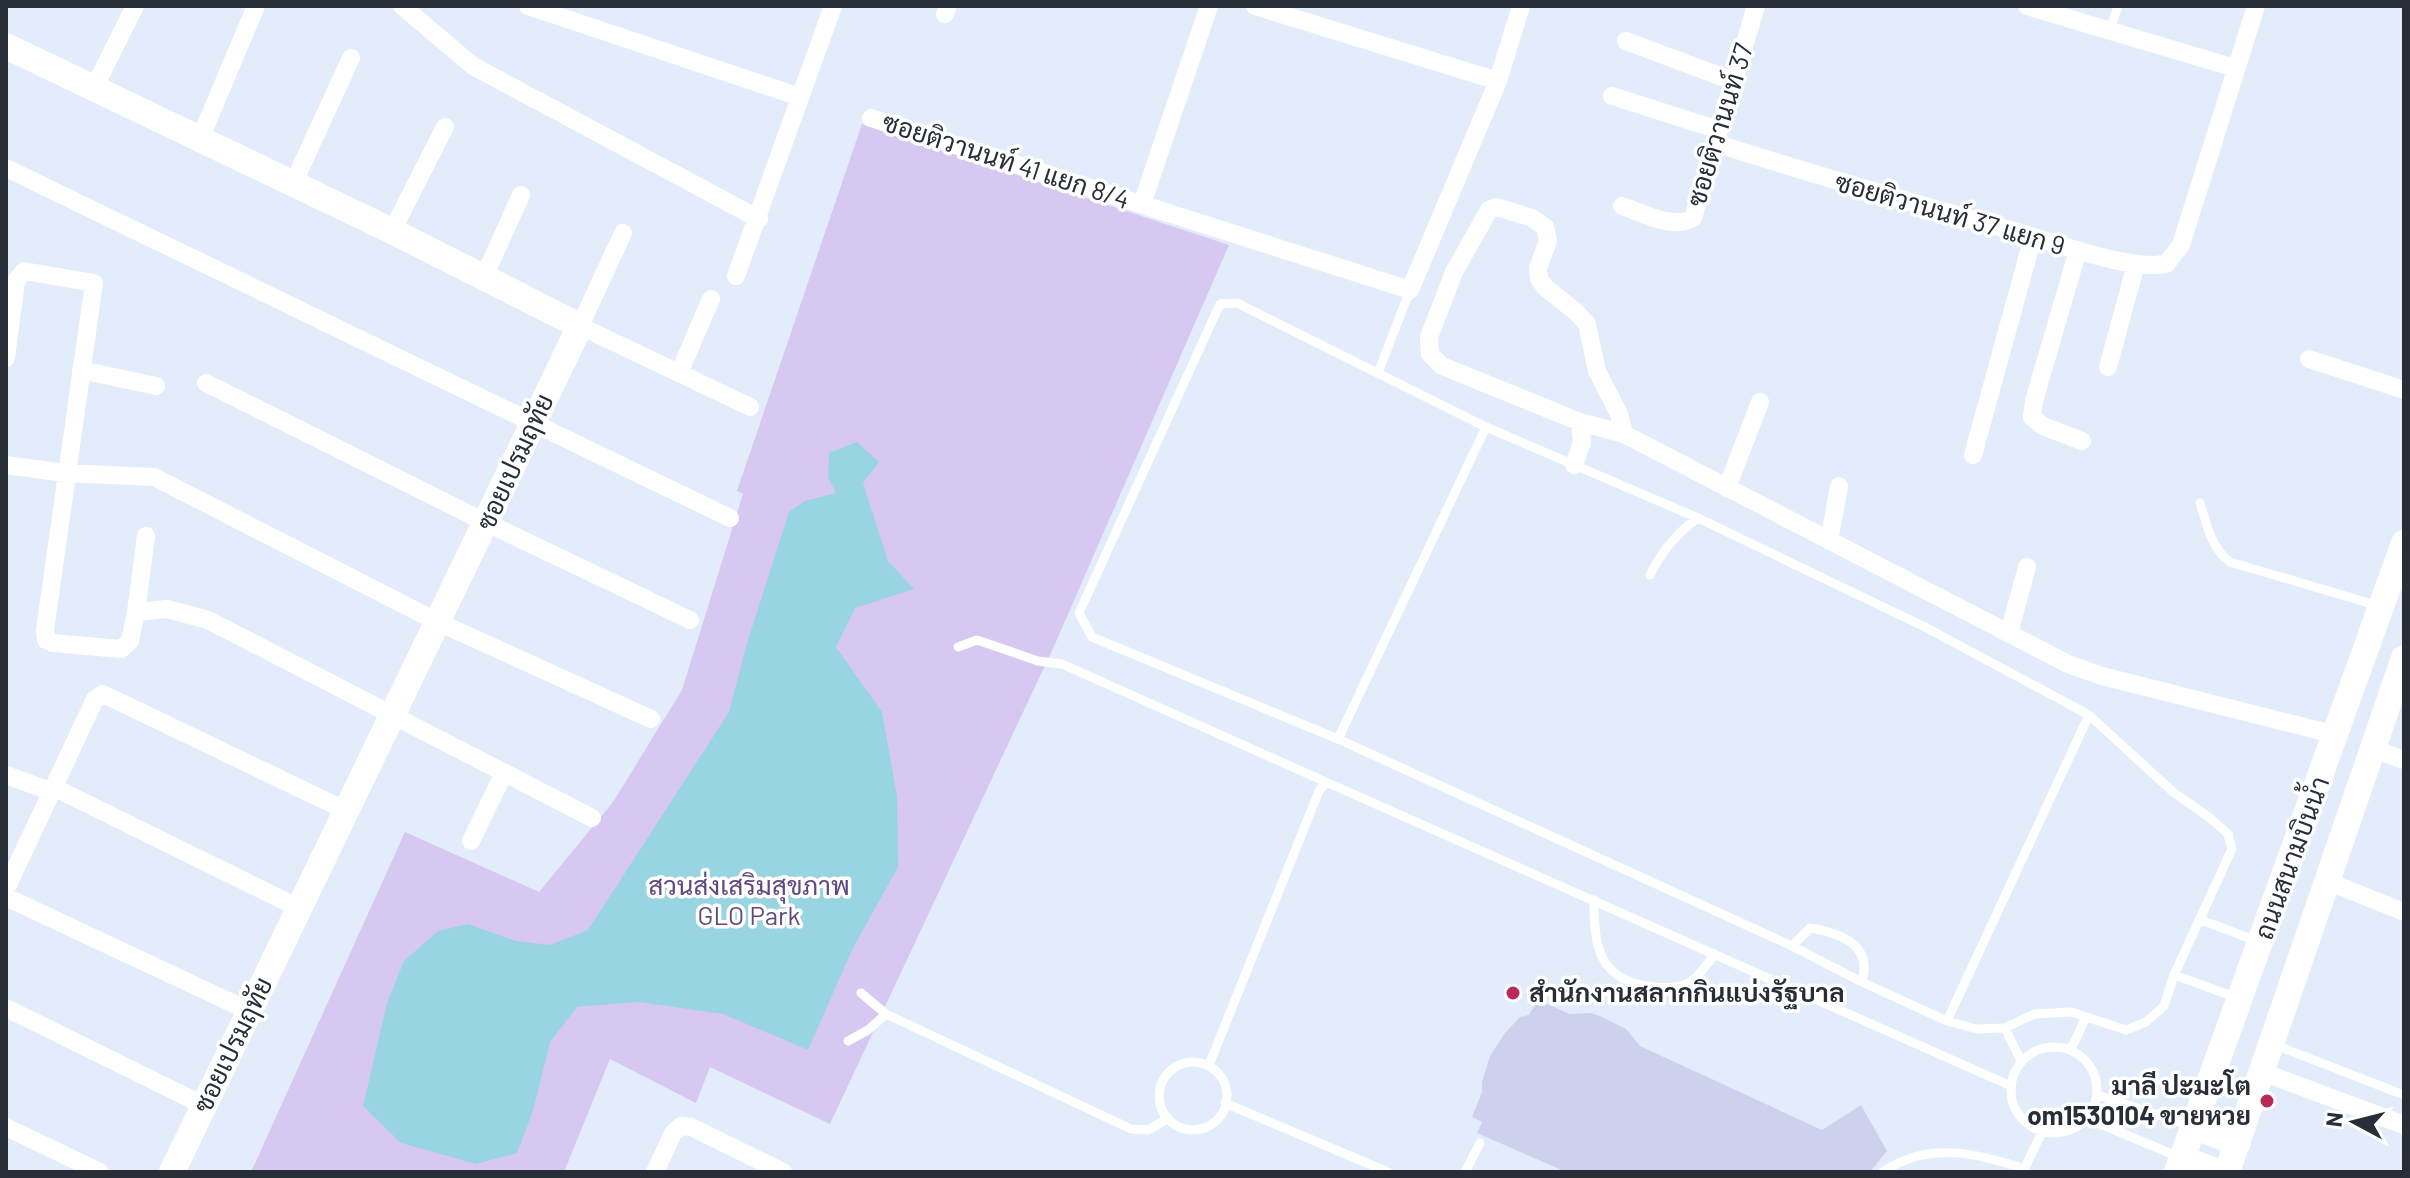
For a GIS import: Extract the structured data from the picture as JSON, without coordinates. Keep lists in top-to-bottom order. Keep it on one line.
{"streets":{"street":["ซอยติวานนท์ 37","ซอยติวานนท์ 41 แยก 8/4","ซอยติวานนท์ 37 แยก 9","ซอยเปรมฤทัย","ถนนสนามบินน้ำ"]},"crossings":[["ซอยติวานนท์ 37","ซอยติวานนท์ 37 แยก 9"]],"parks":["สวนส่งเสริมสุขภาพ GLO Park"],"places":["สำนักงานสลากกินแบ่งรัฐบาล","มาลี ปะมะโต om1530104 ขายหวย"],"north":"left"}
